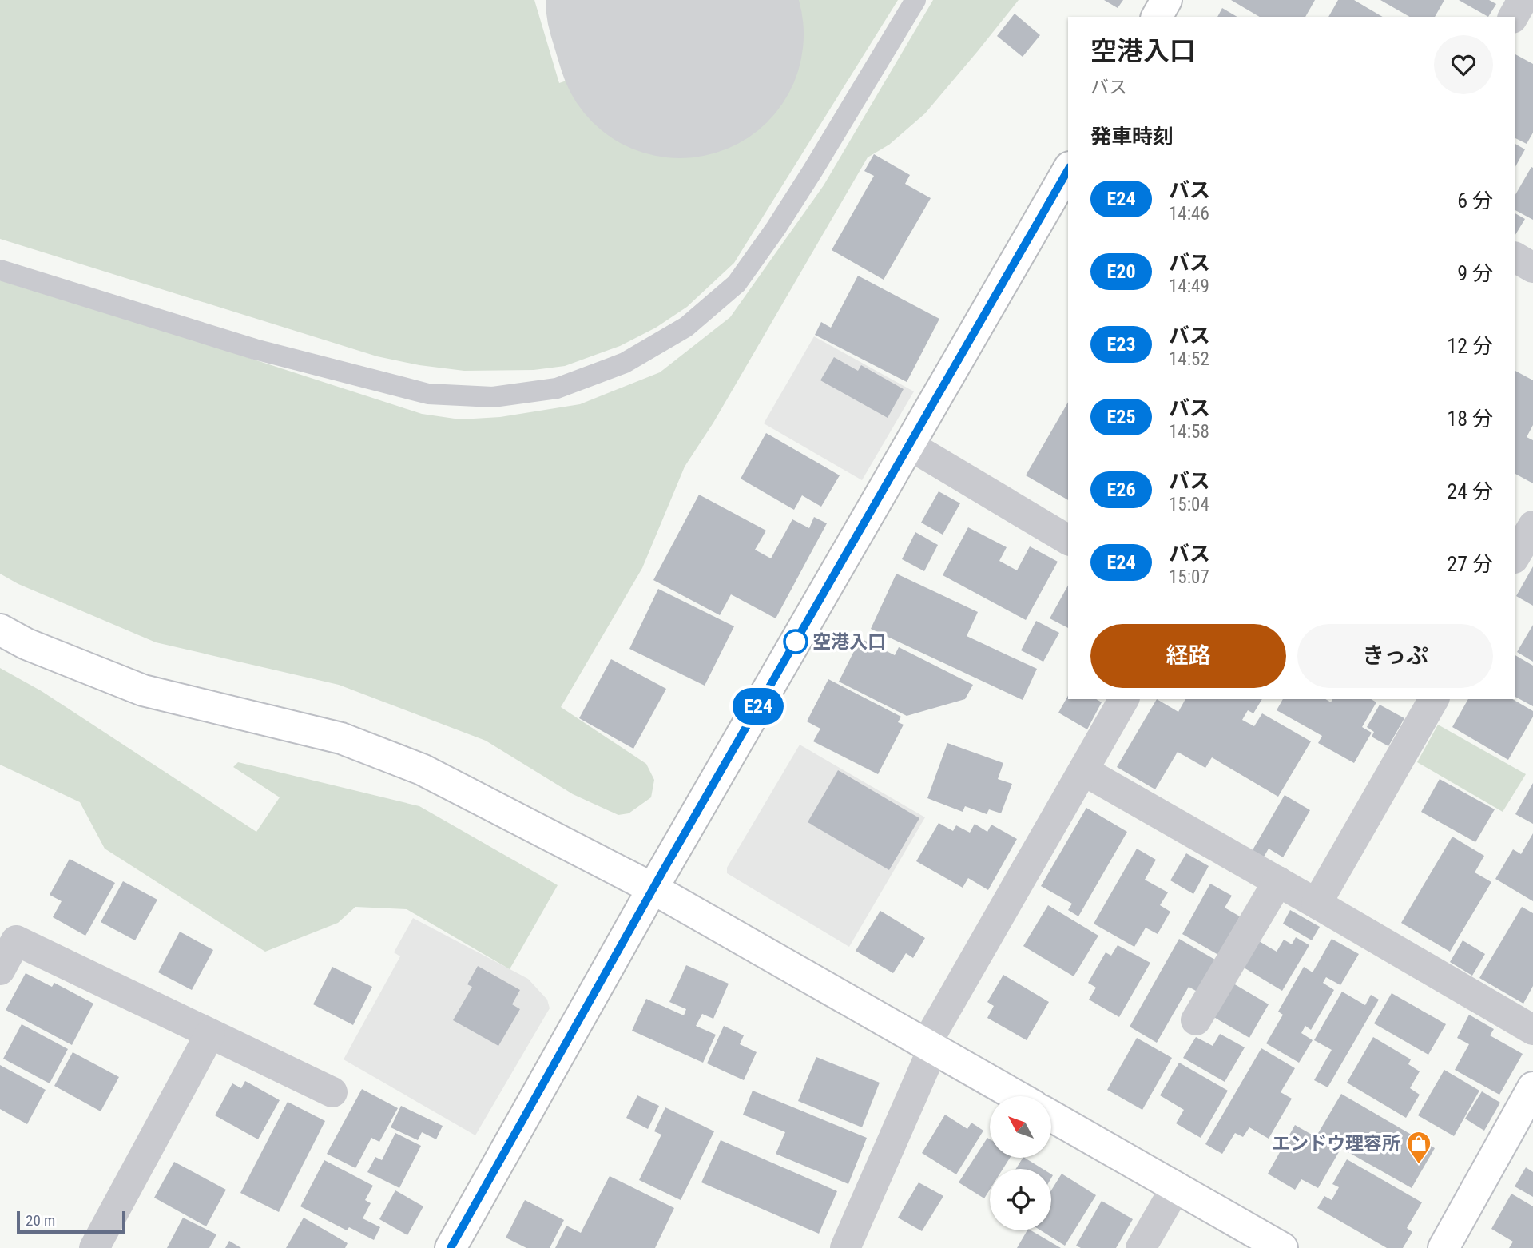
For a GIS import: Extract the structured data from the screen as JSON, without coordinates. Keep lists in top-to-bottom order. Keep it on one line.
{"places":{"other":["空港入口"],"shop":["エンドウ理容所"]},"lines":["bus line E24"],"scale_bar":"20 m","north":"top left","page":{"on_map":"E24","heading":[["空港入口","バス"],"発車時刻"],"list":[{"mark":"E24","name":"バス","note":"14:46","value":"6 分"},{"mark":"E20","name":"バス","note":"14:49","value":"9 分"},{"mark":"E23","name":"バス","note":"14:52","value":"12 分"},{"mark":"E25","name":"バス","note":"14:58","value":"18 分"},{"mark":"E26","name":"バス","note":"15:04","value":"24 分"},{"mark":"E24","name":"バス","note":"15:07","value":"27 分"}],"buttons":["経路","きっぷ"],"scale":"20 m"}}
